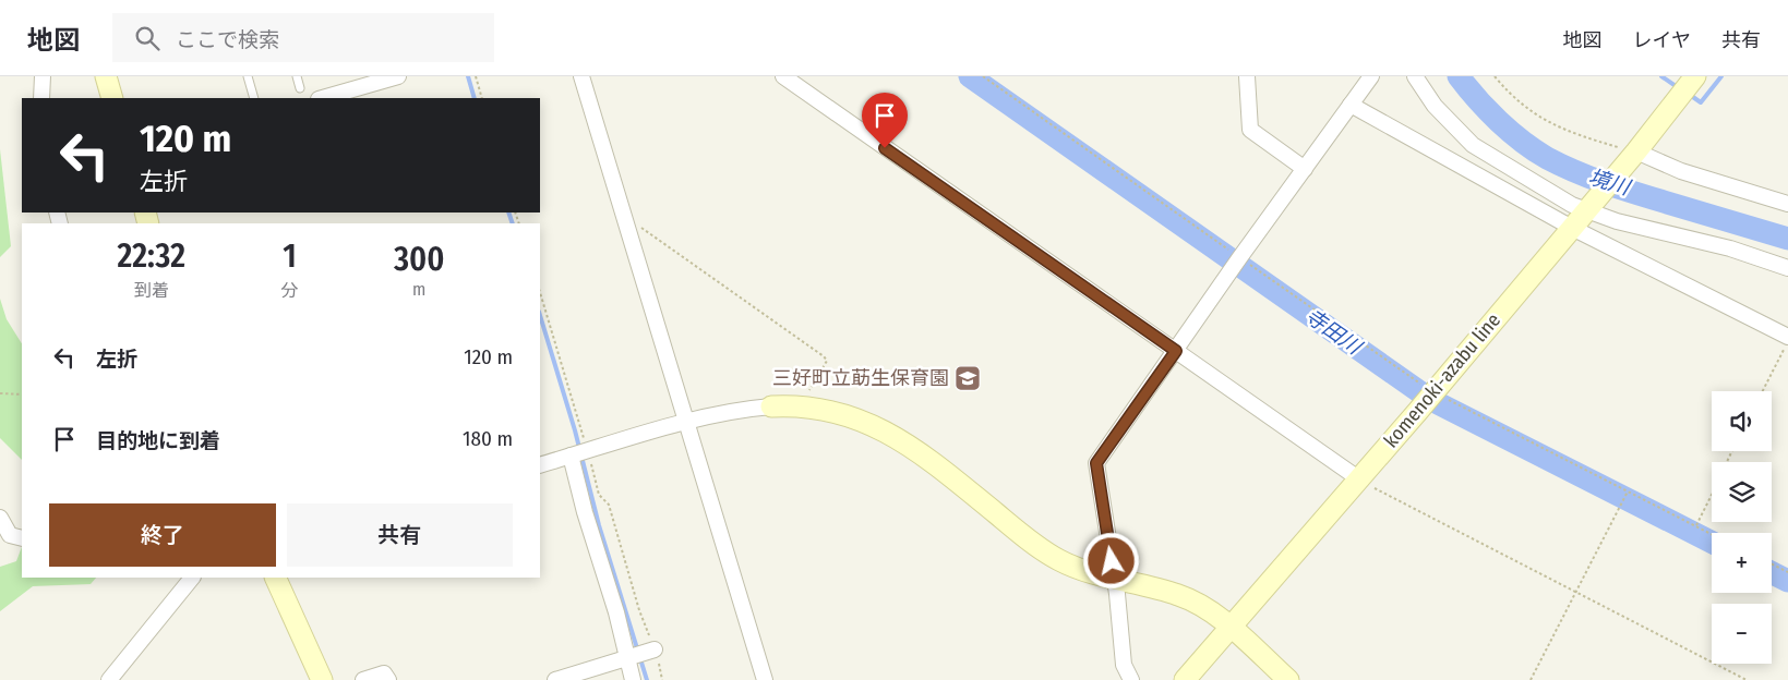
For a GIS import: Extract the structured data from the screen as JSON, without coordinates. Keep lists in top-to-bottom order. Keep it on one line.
{"streets":{"main road":["komenoki-azabu line"]},"water":["境川","寺田川"],"places":{"school or university":["三好町立莇生保育園"]},"page":{"header":"地図","search":"ここで検索","nav":["地図","レイヤ","共有"],"turn":["120 m","左折"],"eta":["22:32","到着","1","分","300","m"],"list":[{"name":"左折","value":"120 m"},{"name":"目的地に到着","value":"180 m"}],"map_buttons":["+","−"],"buttons":["終了","共有"]}}
